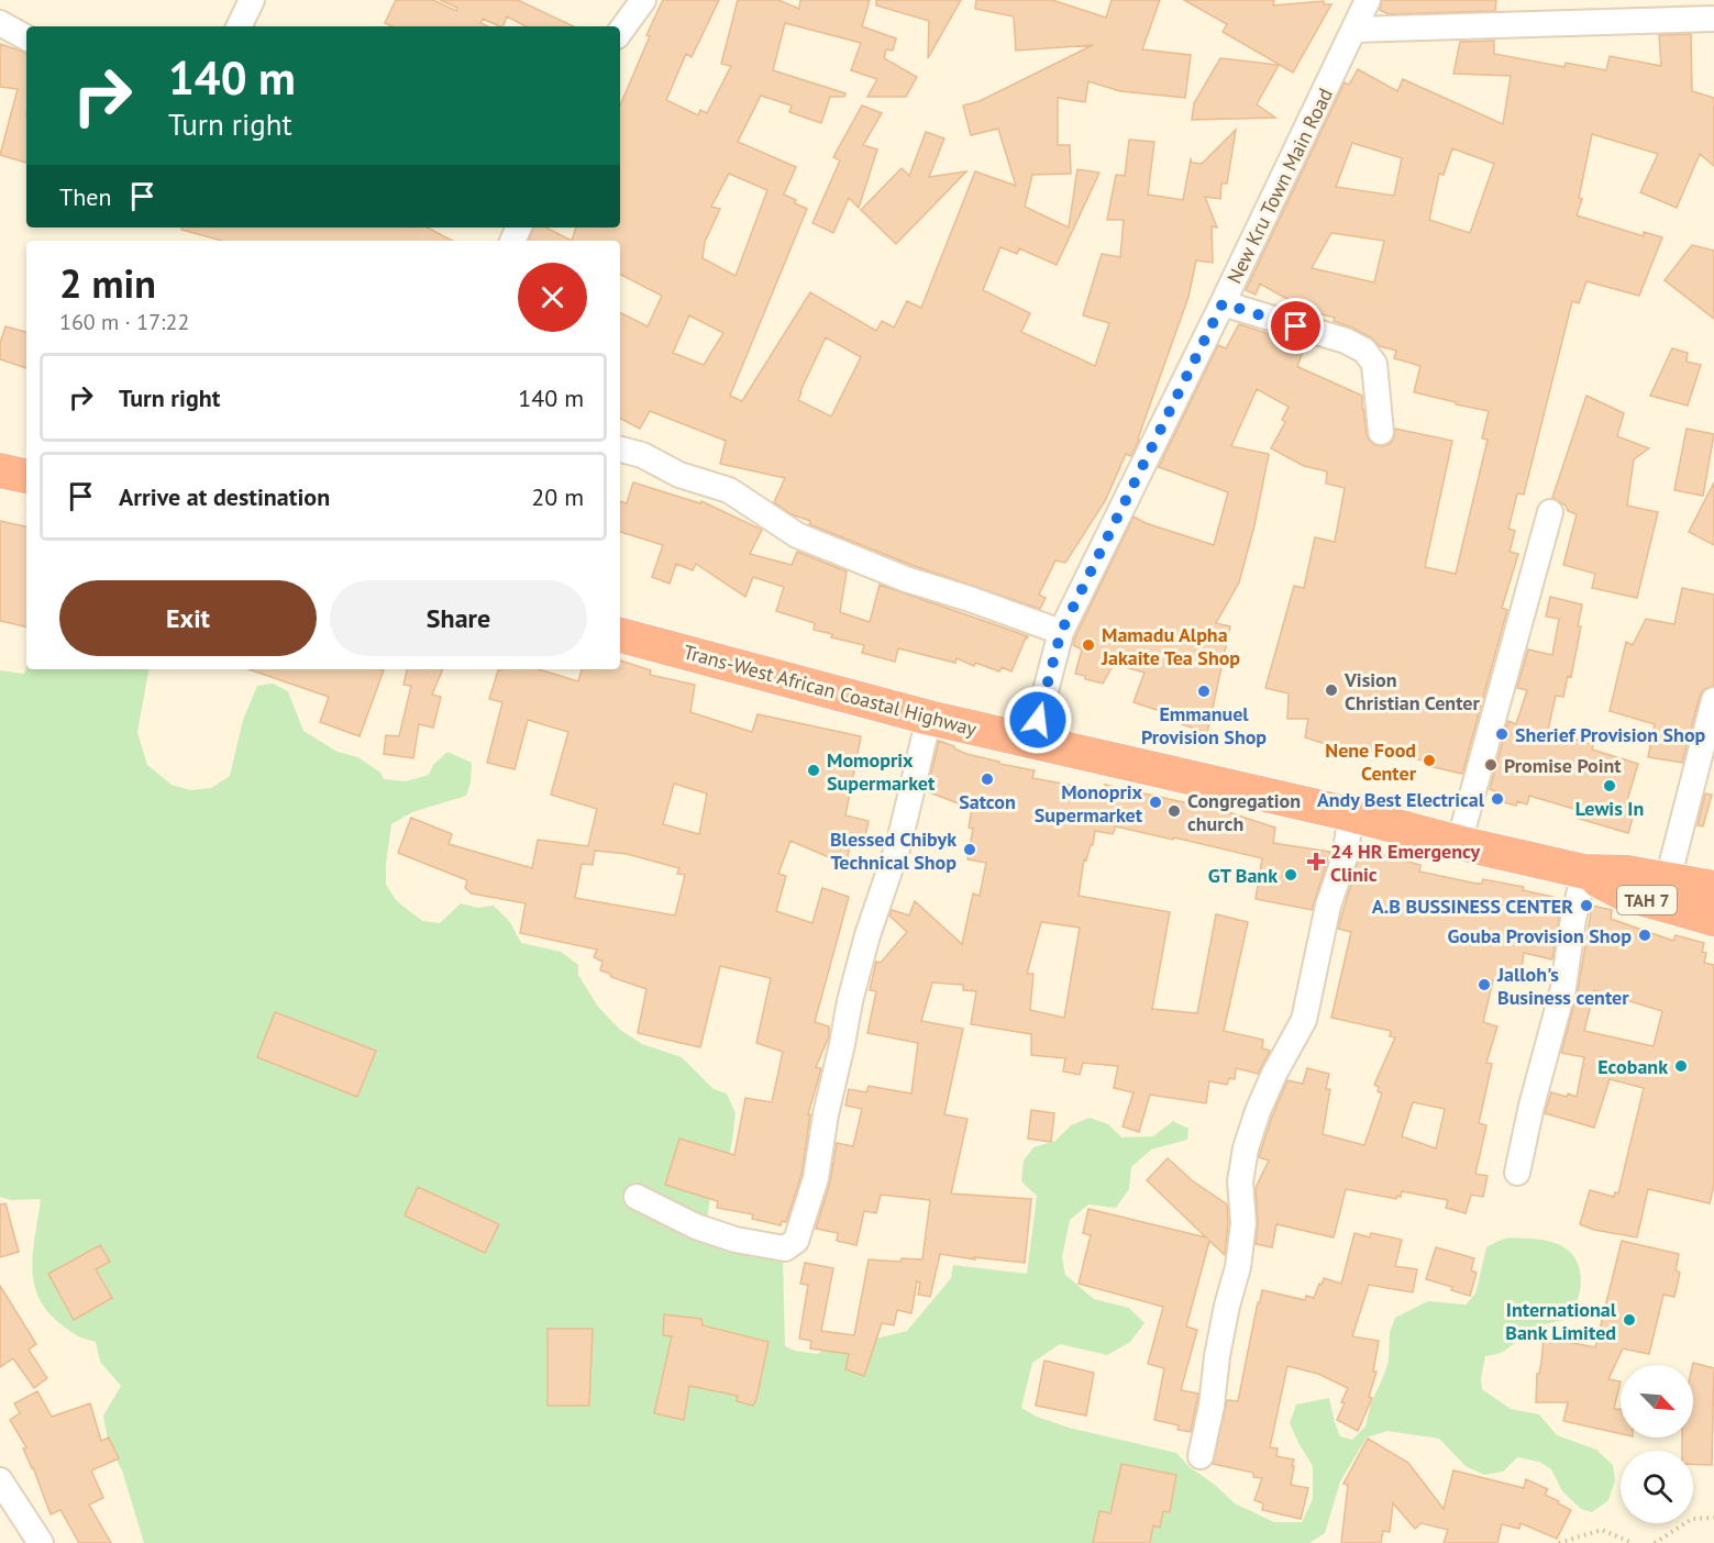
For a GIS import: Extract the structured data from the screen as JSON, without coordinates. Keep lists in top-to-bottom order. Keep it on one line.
{"streets":{"highway":["Trans-West African Coastal Highway","TAH 7"],"street":["New Kru Town Main Road"]},"crossings":[["New Kru Town Main Road","Trans-West African Coastal Highway"]],"places":{"other":["Mamadu Alpha Jakaite Tea Shop","Vision Christian Center","Emmanuel Provision Shop","Sherief Provision Shop","Nene Food Center","Promise Point","Momoprix Supermarket","Satcon","Lewis In","Andy Best Electrical","Monoprix Supermarket","Congregation church","Blessed Chibyk Technical Shop","GT Bank","A.B BUSSINESS CENTER","Gouba Provision Shop","Jalloh's Business center","Ecobank","International Bank Limited"],"health":["24 HR Emergency Clinic"]},"north":"bottom right","page":{"turn":["140 m","Turn right"],"then":"Then","heading":["2 min","160 m · 17:22"],"list":[{"name":"Turn right","value":"140 m"},{"name":"Arrive at destination","value":"20 m"}],"buttons":["Exit","Share"]}}
